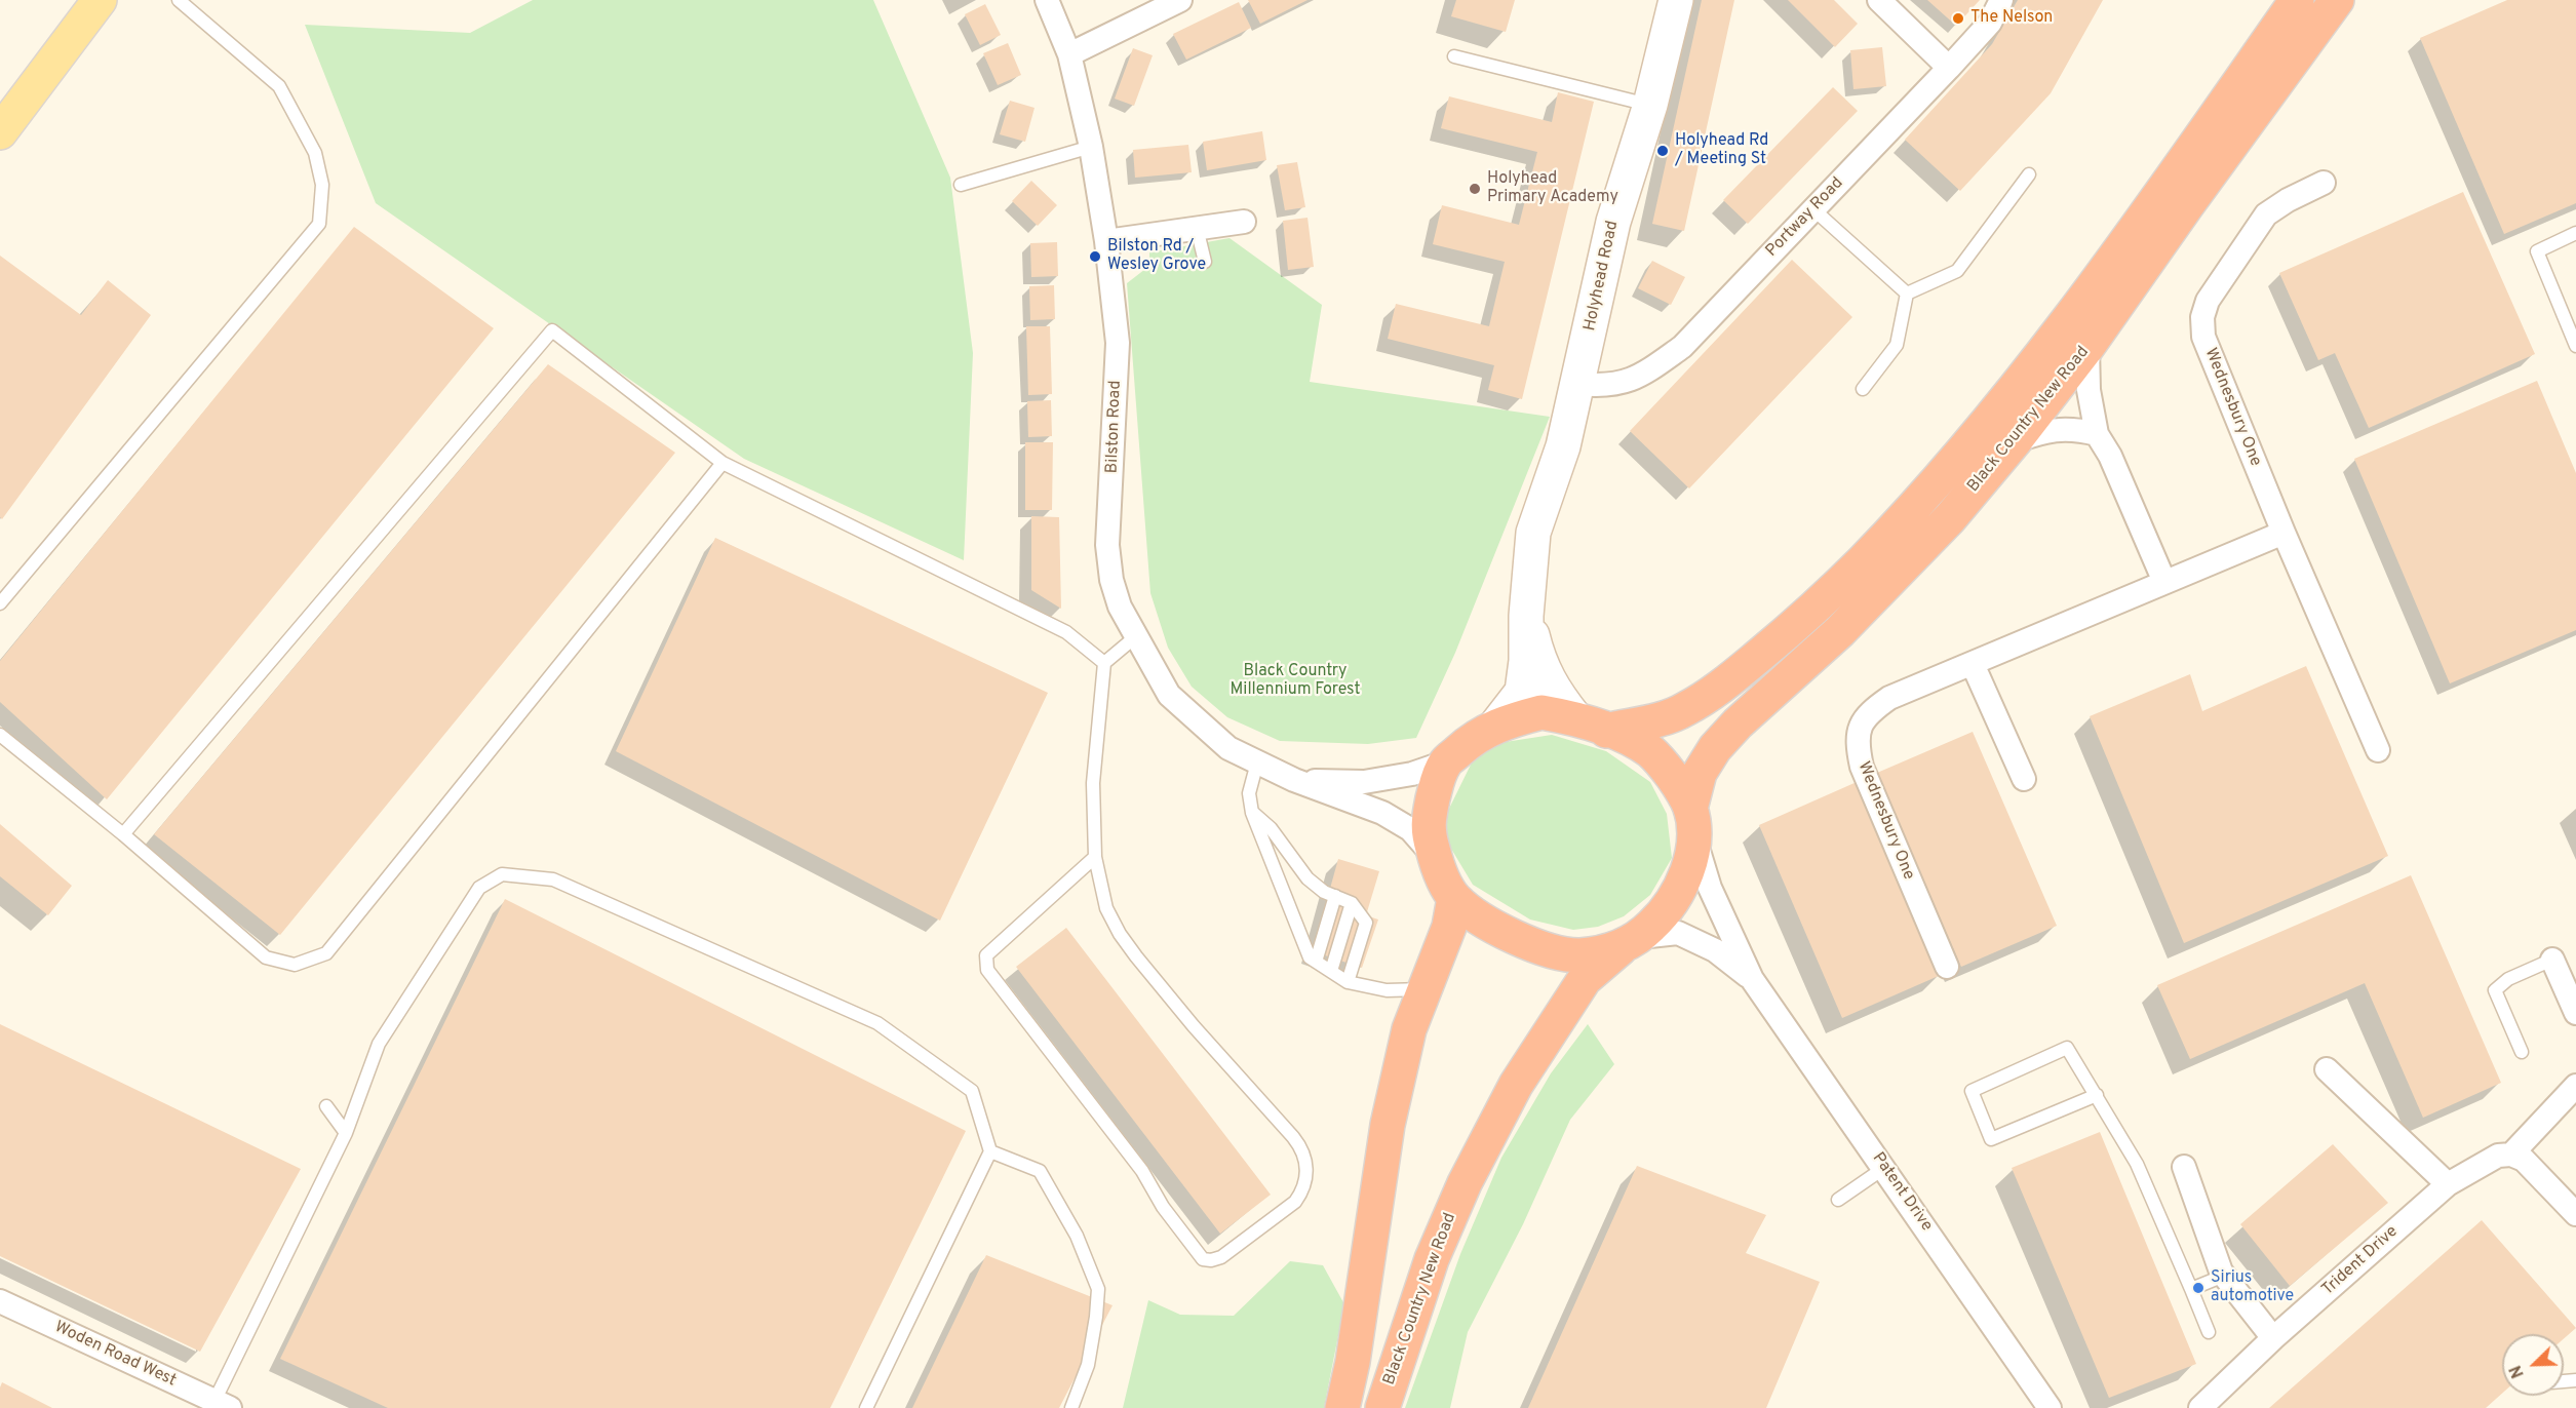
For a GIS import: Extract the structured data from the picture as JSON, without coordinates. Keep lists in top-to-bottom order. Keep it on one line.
{"streets":{"highway":["Black Country New Road"],"street":["Portway Road","Holyhead Road","Wednesbury One","Bilston Road","Patent Drive","Trident Drive","Woden Road West"]},"crossings":[["Portway Road","Holyhead Road"],["Black Country New Road","Patent Drive"]],"parks":["Black Country Millennium Forest"],"places":["The Nelson","Holyhead Rd / Meeting St","Holyhead Primary Academy","Bilston Rd / Wesley Grove","Sirius automotive"],"north":"bottom left"}
